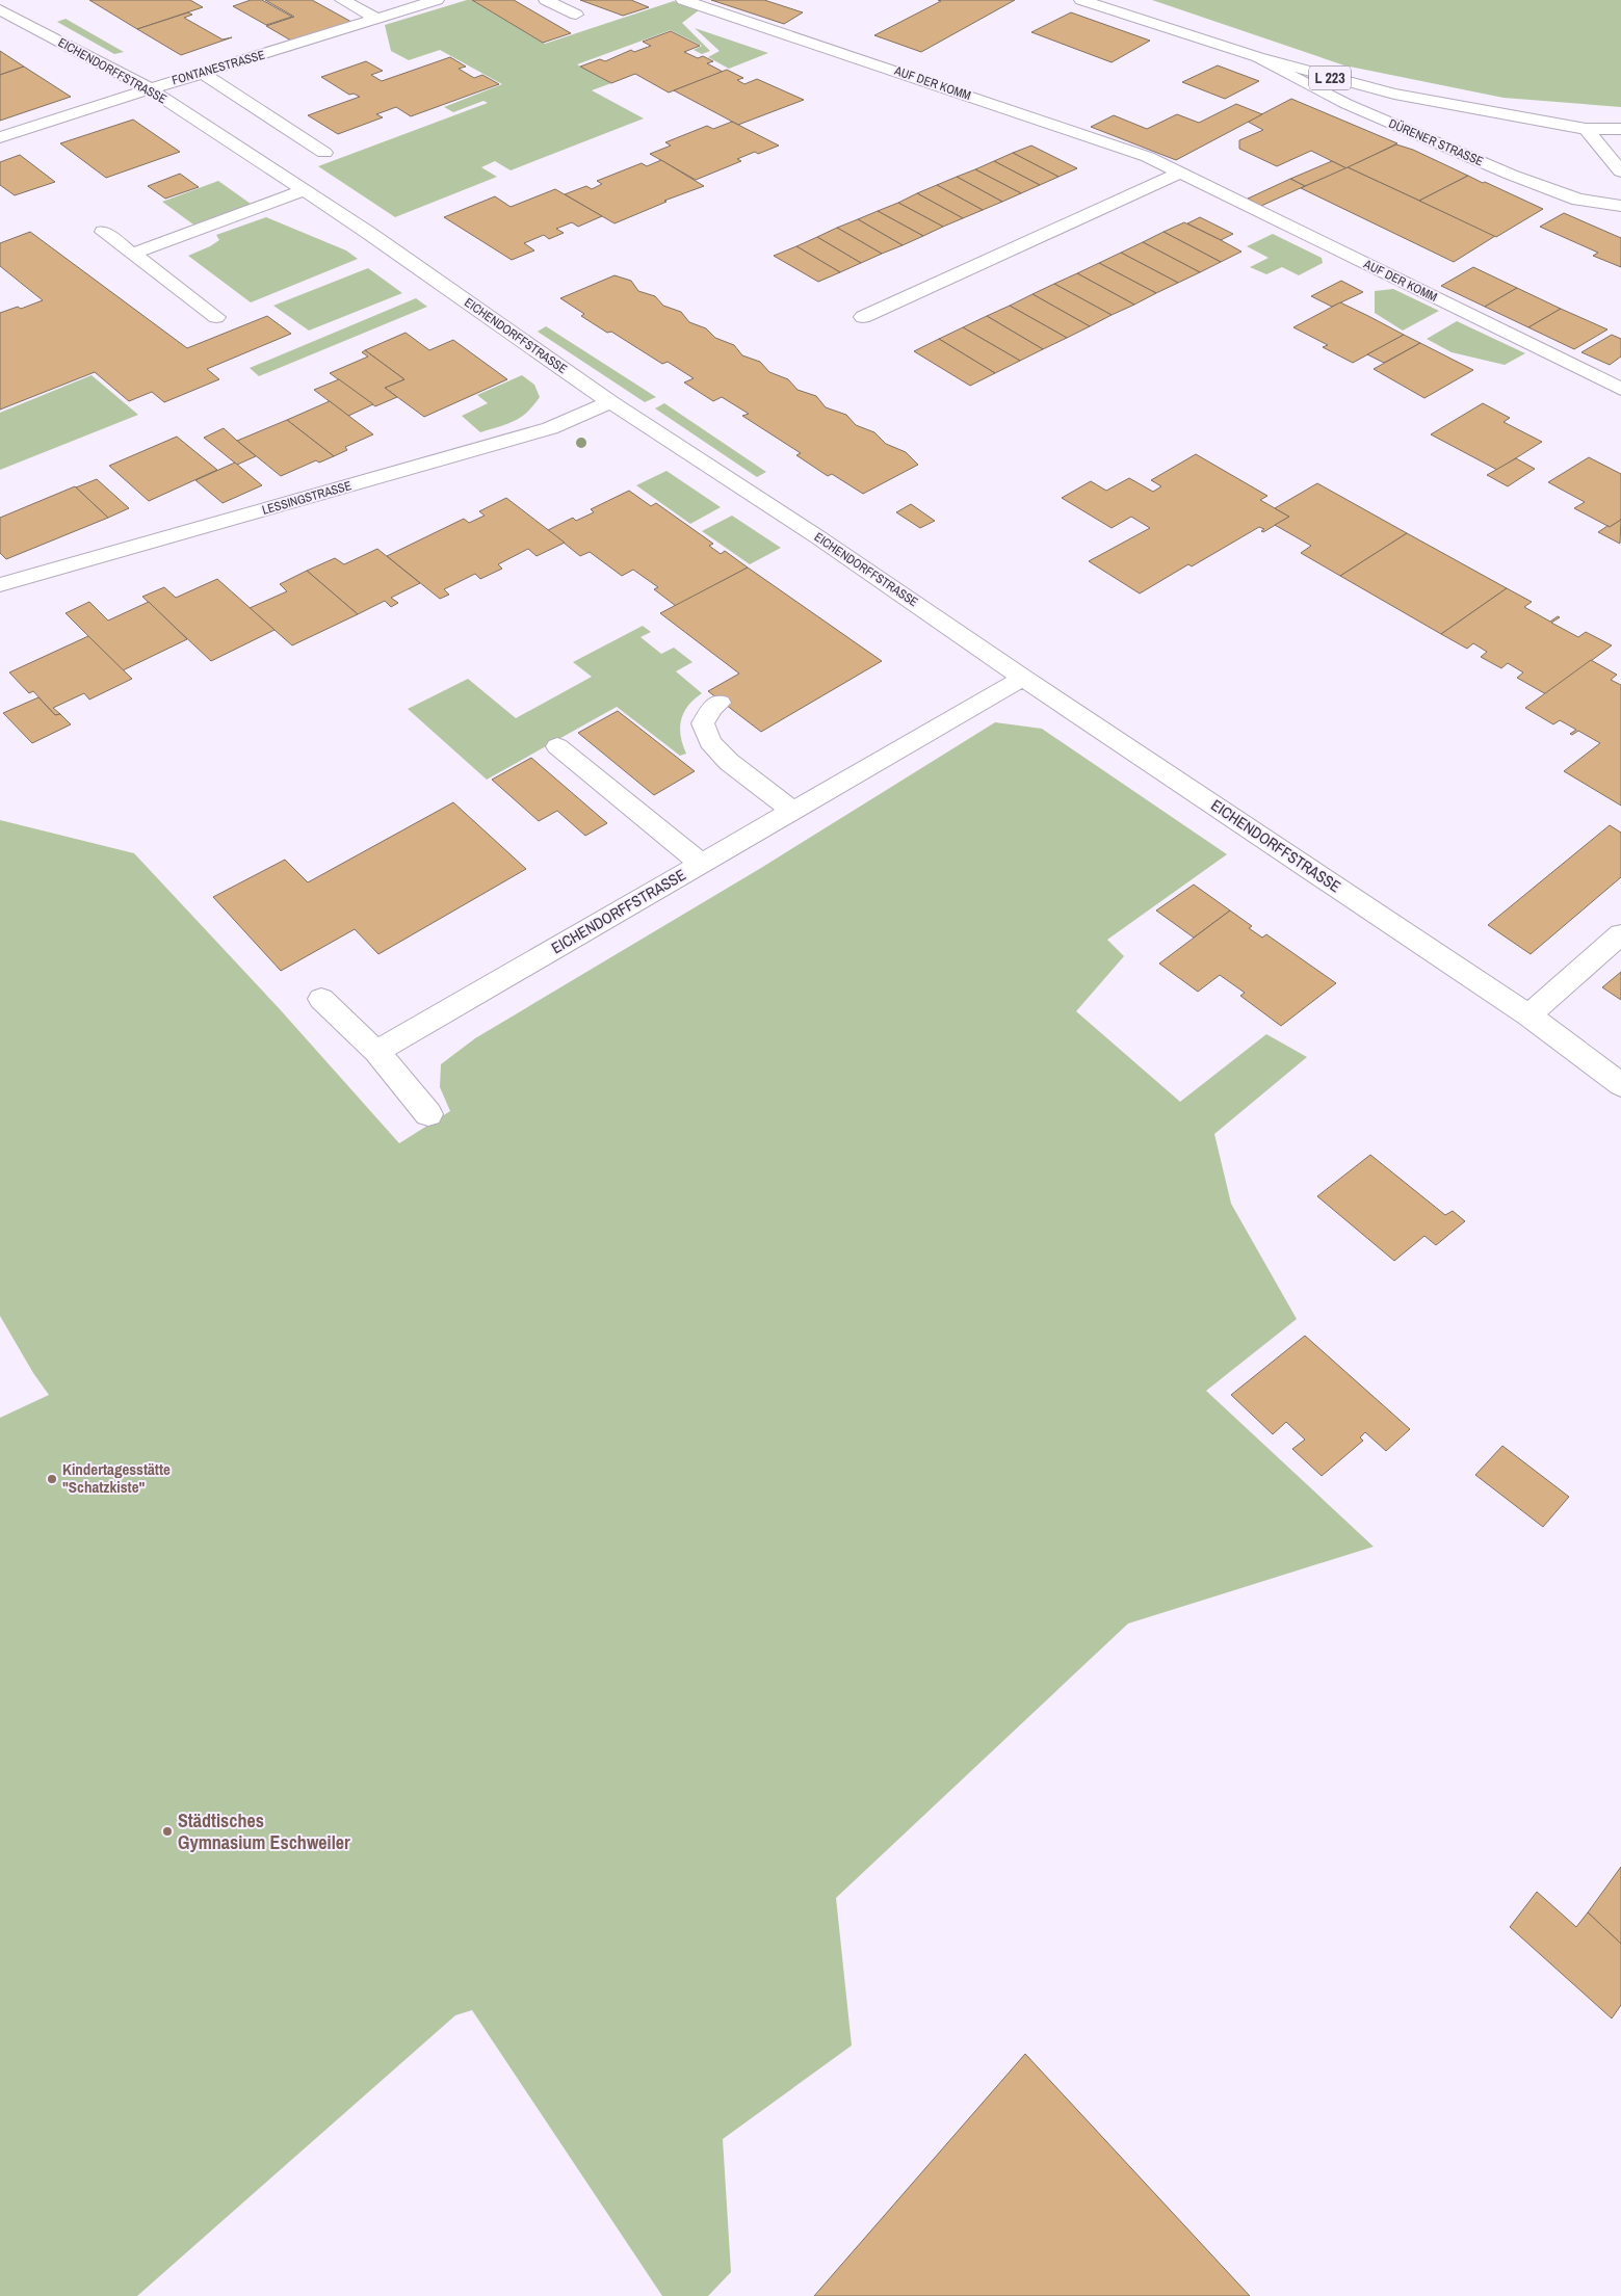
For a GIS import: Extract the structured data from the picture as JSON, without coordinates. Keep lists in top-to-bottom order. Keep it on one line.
{"streets":{"street":["FONTANESTRASSE","EICHENDORFFSTRASSE","L 223","AUF DER KOMM","DÜRENER STRASSE","LESSINGSTRASSE"]},"crossings":[["FONTANESTRASSE","EICHENDORFFSTRASSE"],["EICHENDORFFSTRASSE","LESSINGSTRASSE"],["L 223","DÜRENER STRASSE"]],"places":["Kindertagesstätte \"Schatzkiste\"","Städtisches Gymnasium Eschweiler"]}
